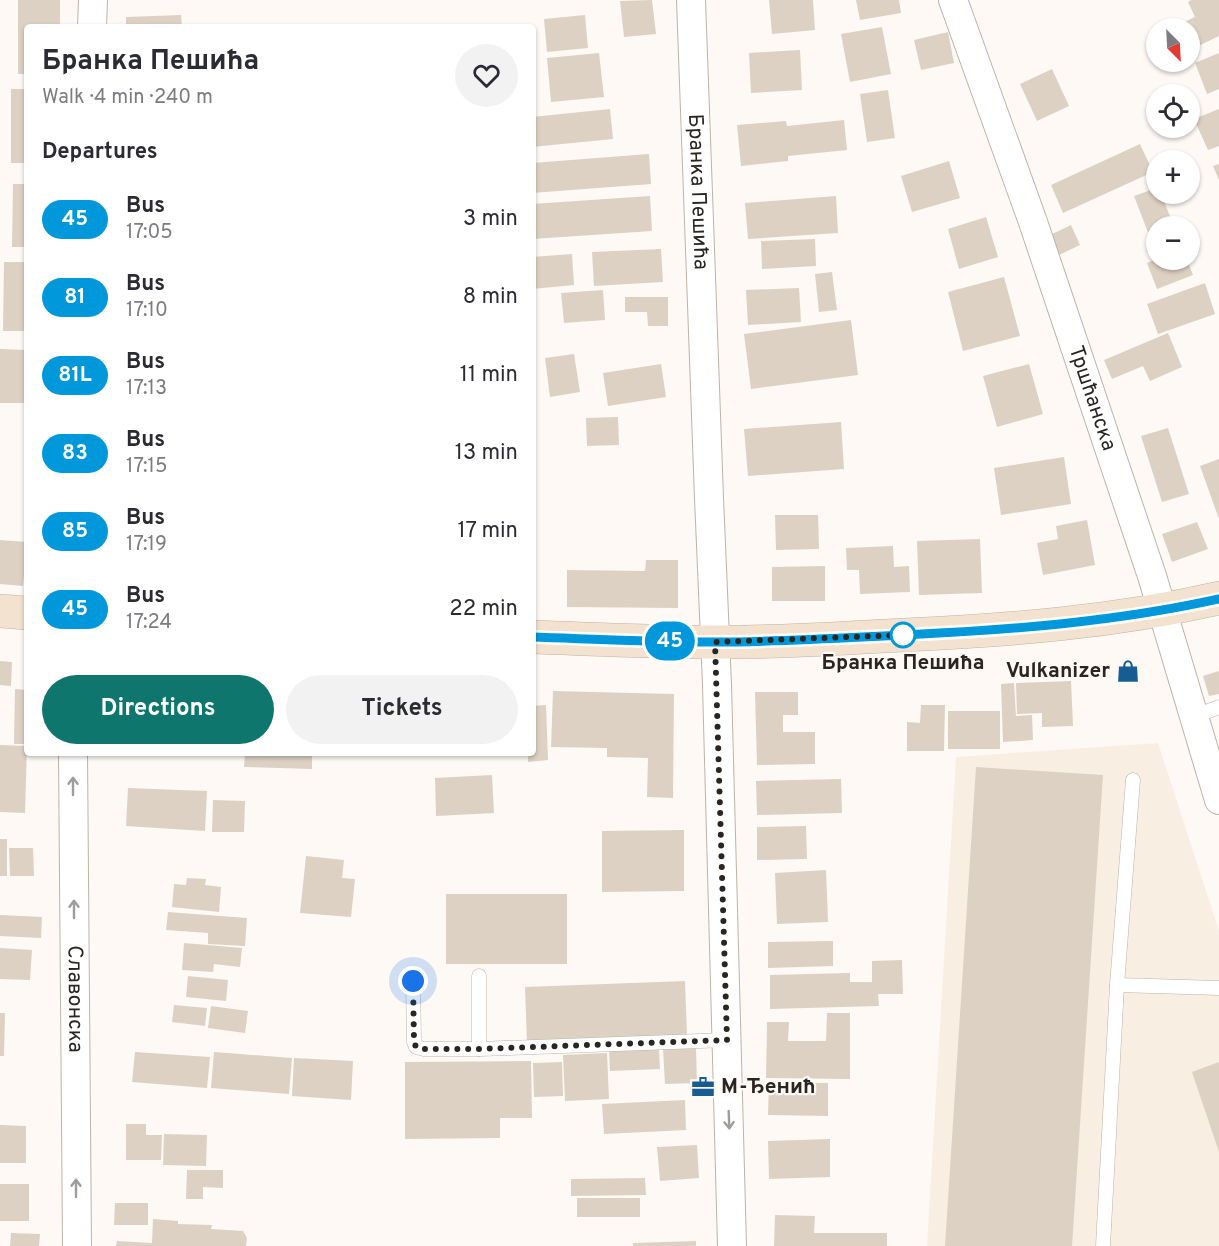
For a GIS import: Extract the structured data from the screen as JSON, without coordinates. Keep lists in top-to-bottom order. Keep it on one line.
{"streets":{"street":["Бранка Пешића","Тршћанска","Славонска"]},"one_way":["Славонска"],"places":{"other":["Бранка Пешића"],"shop":["Vulkanizer"],"office":["М-Ђенић"]},"lines":["bus line 45"],"north":"bottom right","page":{"on_map":"45","map_buttons":["+","−"],"heading":[["Бранка Пешића","Walk · 4 min · 240 m"],"Departures"],"list":[{"mark":"45","name":"Bus","note":"17:05","value":"3 min"},{"mark":"81","name":"Bus","note":"17:10","value":"8 min"},{"mark":"81L","name":"Bus","note":"17:13","value":"11 min"},{"mark":"83","name":"Bus","note":"17:15","value":"13 min"},{"mark":"85","name":"Bus","note":"17:19","value":"17 min"},{"mark":"45","name":"Bus","note":"17:24","value":"22 min"}],"buttons":["Directions","Tickets"]}}
